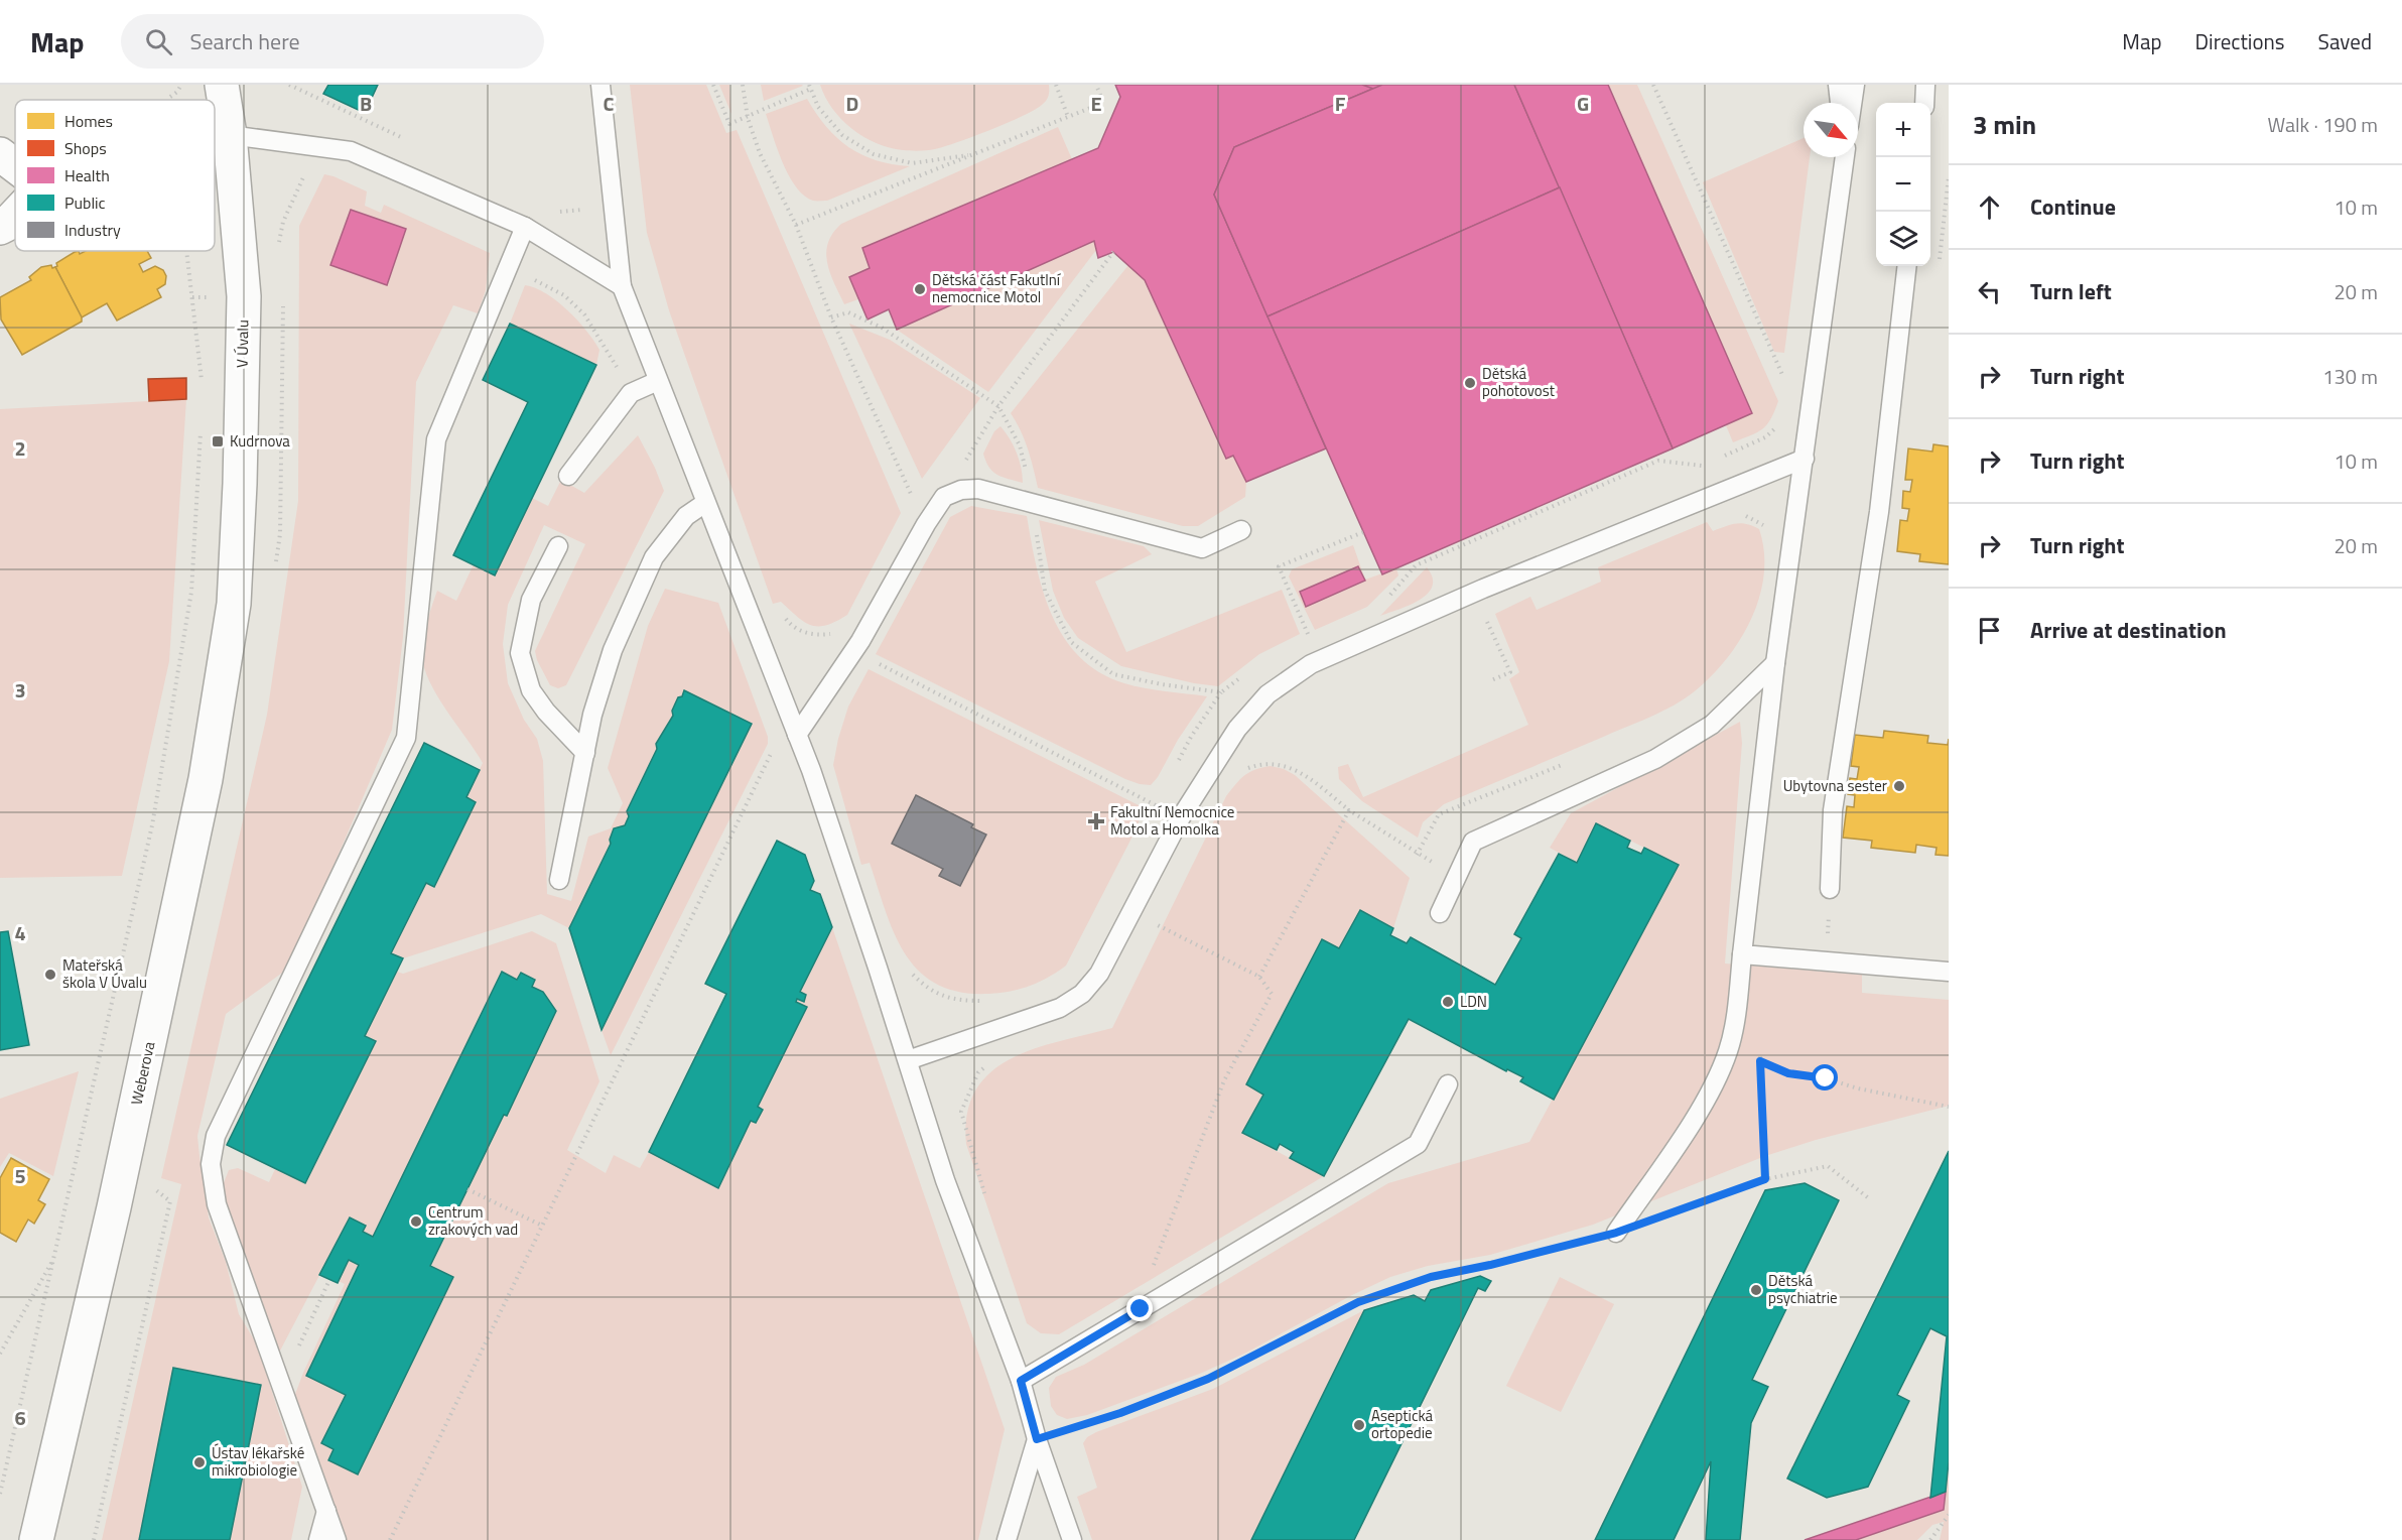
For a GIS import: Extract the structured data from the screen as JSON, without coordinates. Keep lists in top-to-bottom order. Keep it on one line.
{"streets":{"street":["V Úvalu","Weberova"]},"crossings":[["V Úvalu","Weberova"]],"places":{"other":["Dětská část Fakutlní nemocnice Motol","Dětská pohotovost","Ubytovna sester","Mateřská škola V Úvalu","LDN","Centrum zrakových vad","Dětská psychiatrie","Aseptická ortopedie","Ústav lékařské mikrobiologie"],"transit":["Kudrnova"],"health":["Fakultní Nemocnice Motol a Homolka"]},"legend":["Homes","Shops","Health","Public","Industry"],"north":"bottom right","page":{"header":"Map","search":"Search here","nav":["Map","Directions","Saved"],"heading":["3 min","Walk · 190 m"],"map_buttons":["+","−"],"list":[["Continue","10 m"],["Turn left","20 m"],["Turn right","130 m"],["Turn right","10 m"],["Turn right","20 m"],"Arrive at destination"]},"grid":{"columns":["B","C","D","E","F","G"],"rows":["2","3","4","5","6"]}}
